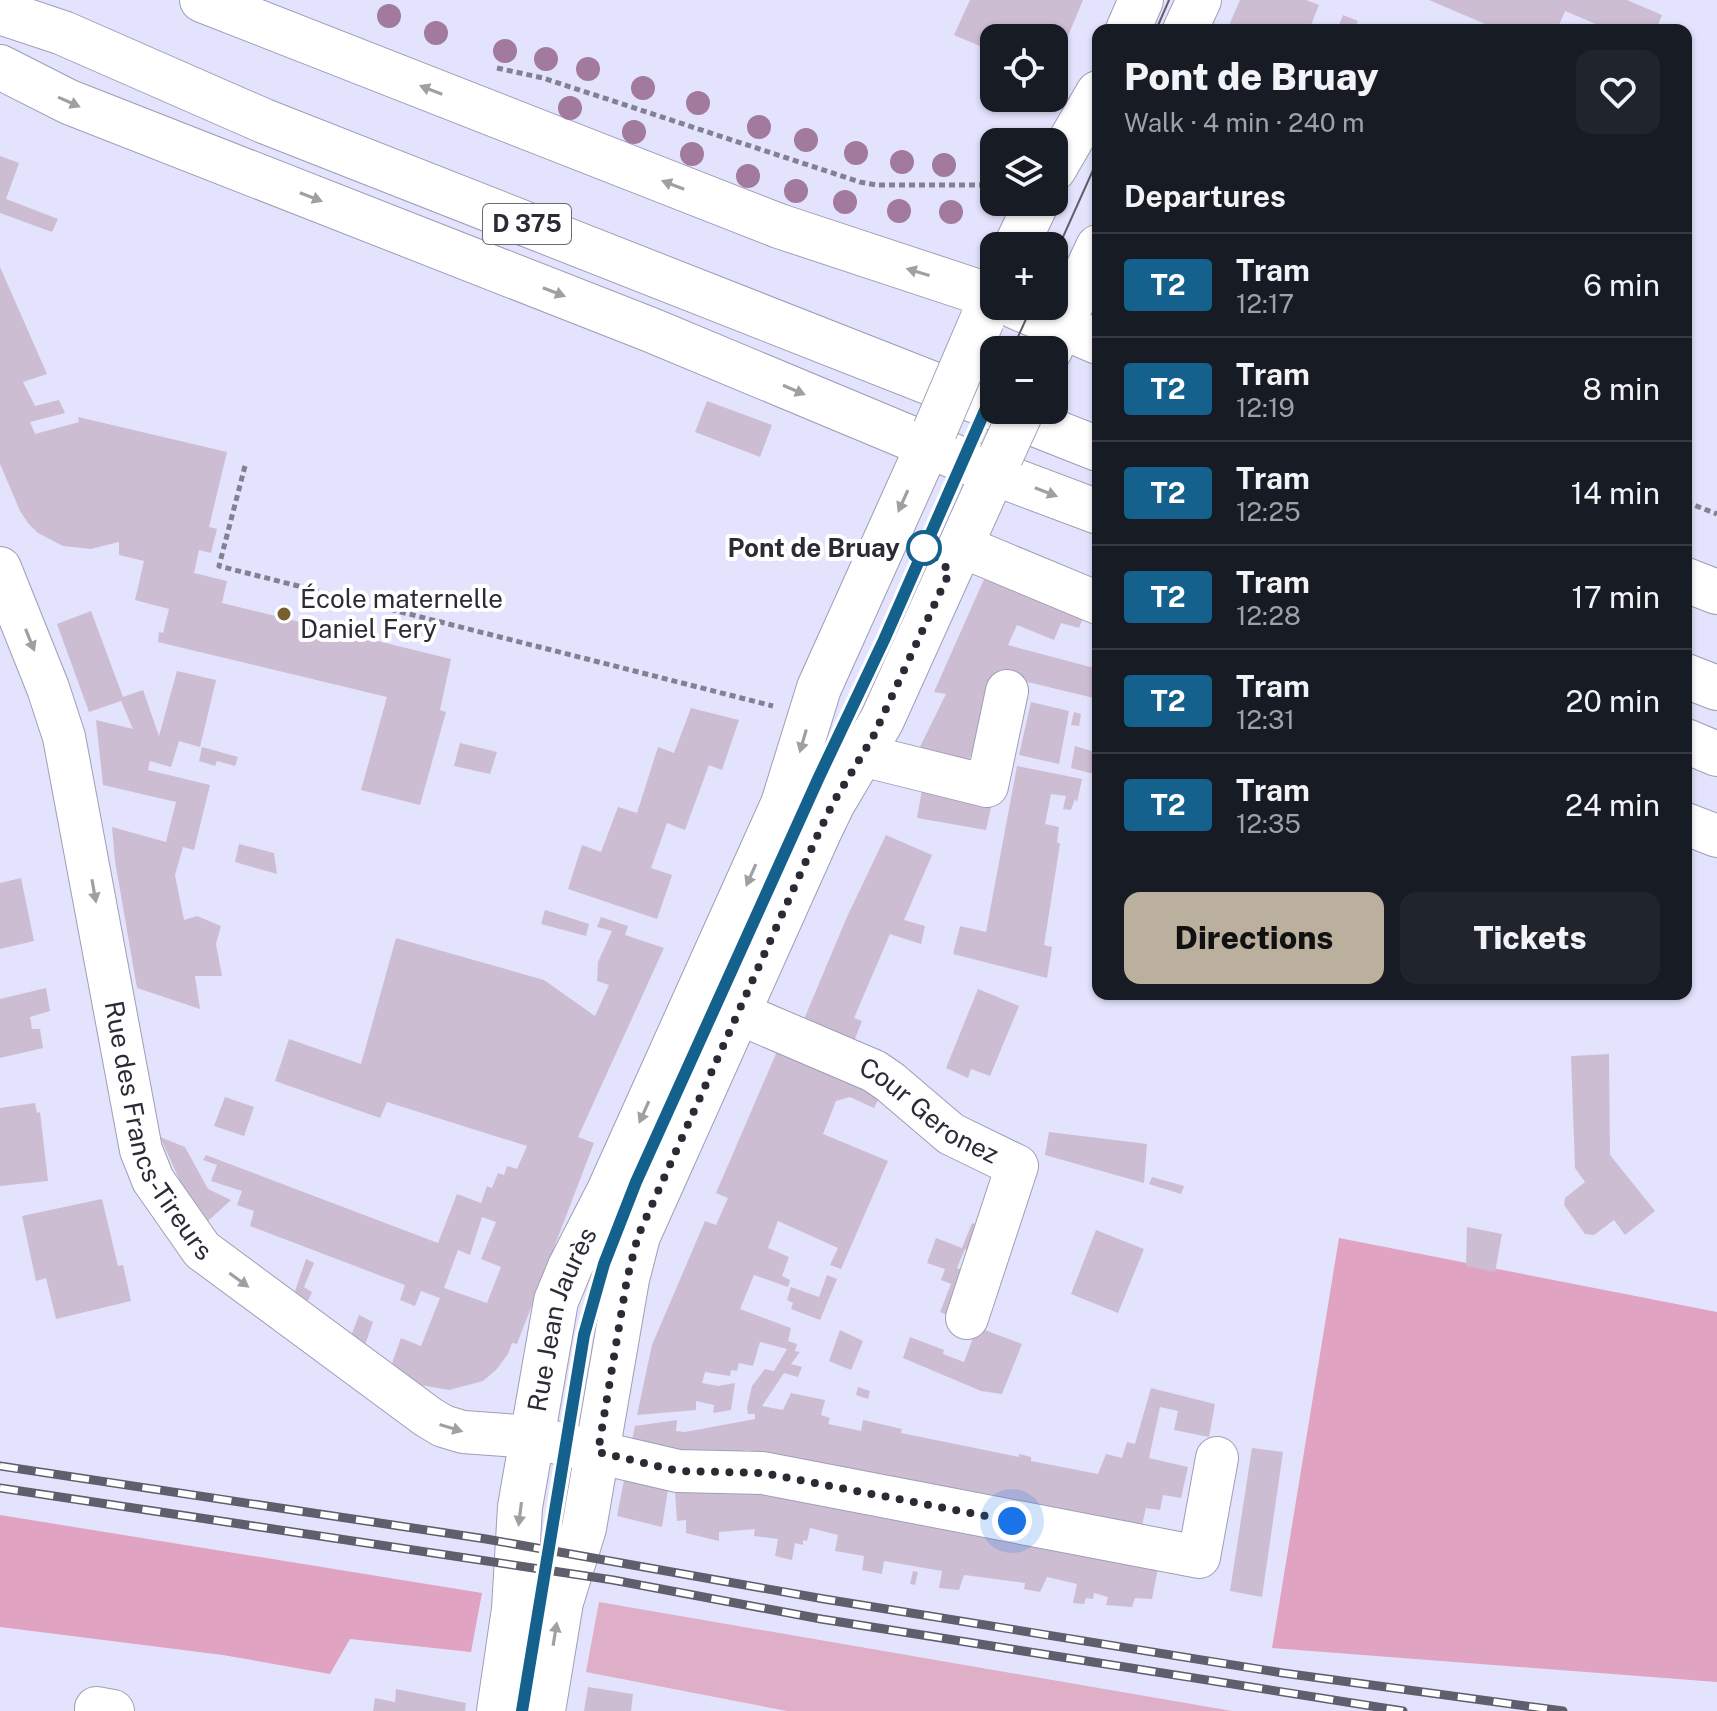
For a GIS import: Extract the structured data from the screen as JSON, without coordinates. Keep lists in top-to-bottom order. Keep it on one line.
{"streets":{"main road":["D 375","Rue Jean Jaurès"],"street":["Cour Geronez","Rue des Francs-Tireurs"]},"crossings":[["Cour Geronez","Rue Jean Jaurès"],["Rue des Francs-Tireurs","Rue Jean Jaurès"]],"one_way":["Rue des Francs-Tireurs"],"places":["Pont de Bruay","École maternelle Daniel Fery"],"lines":["tram line T2"],"page":{"map_buttons":["+","−"],"heading":[["Pont de Bruay","Walk · 4 min · 240 m"],"Departures"],"list":[{"mark":"T2","name":"Tram","note":"12:17","value":"6 min"},{"mark":"T2","name":"Tram","note":"12:19","value":"8 min"},{"mark":"T2","name":"Tram","note":"12:25","value":"14 min"},{"mark":"T2","name":"Tram","note":"12:28","value":"17 min"},{"mark":"T2","name":"Tram","note":"12:31","value":"20 min"},{"mark":"T2","name":"Tram","note":"12:35","value":"24 min"}],"buttons":["Directions","Tickets"]}}
